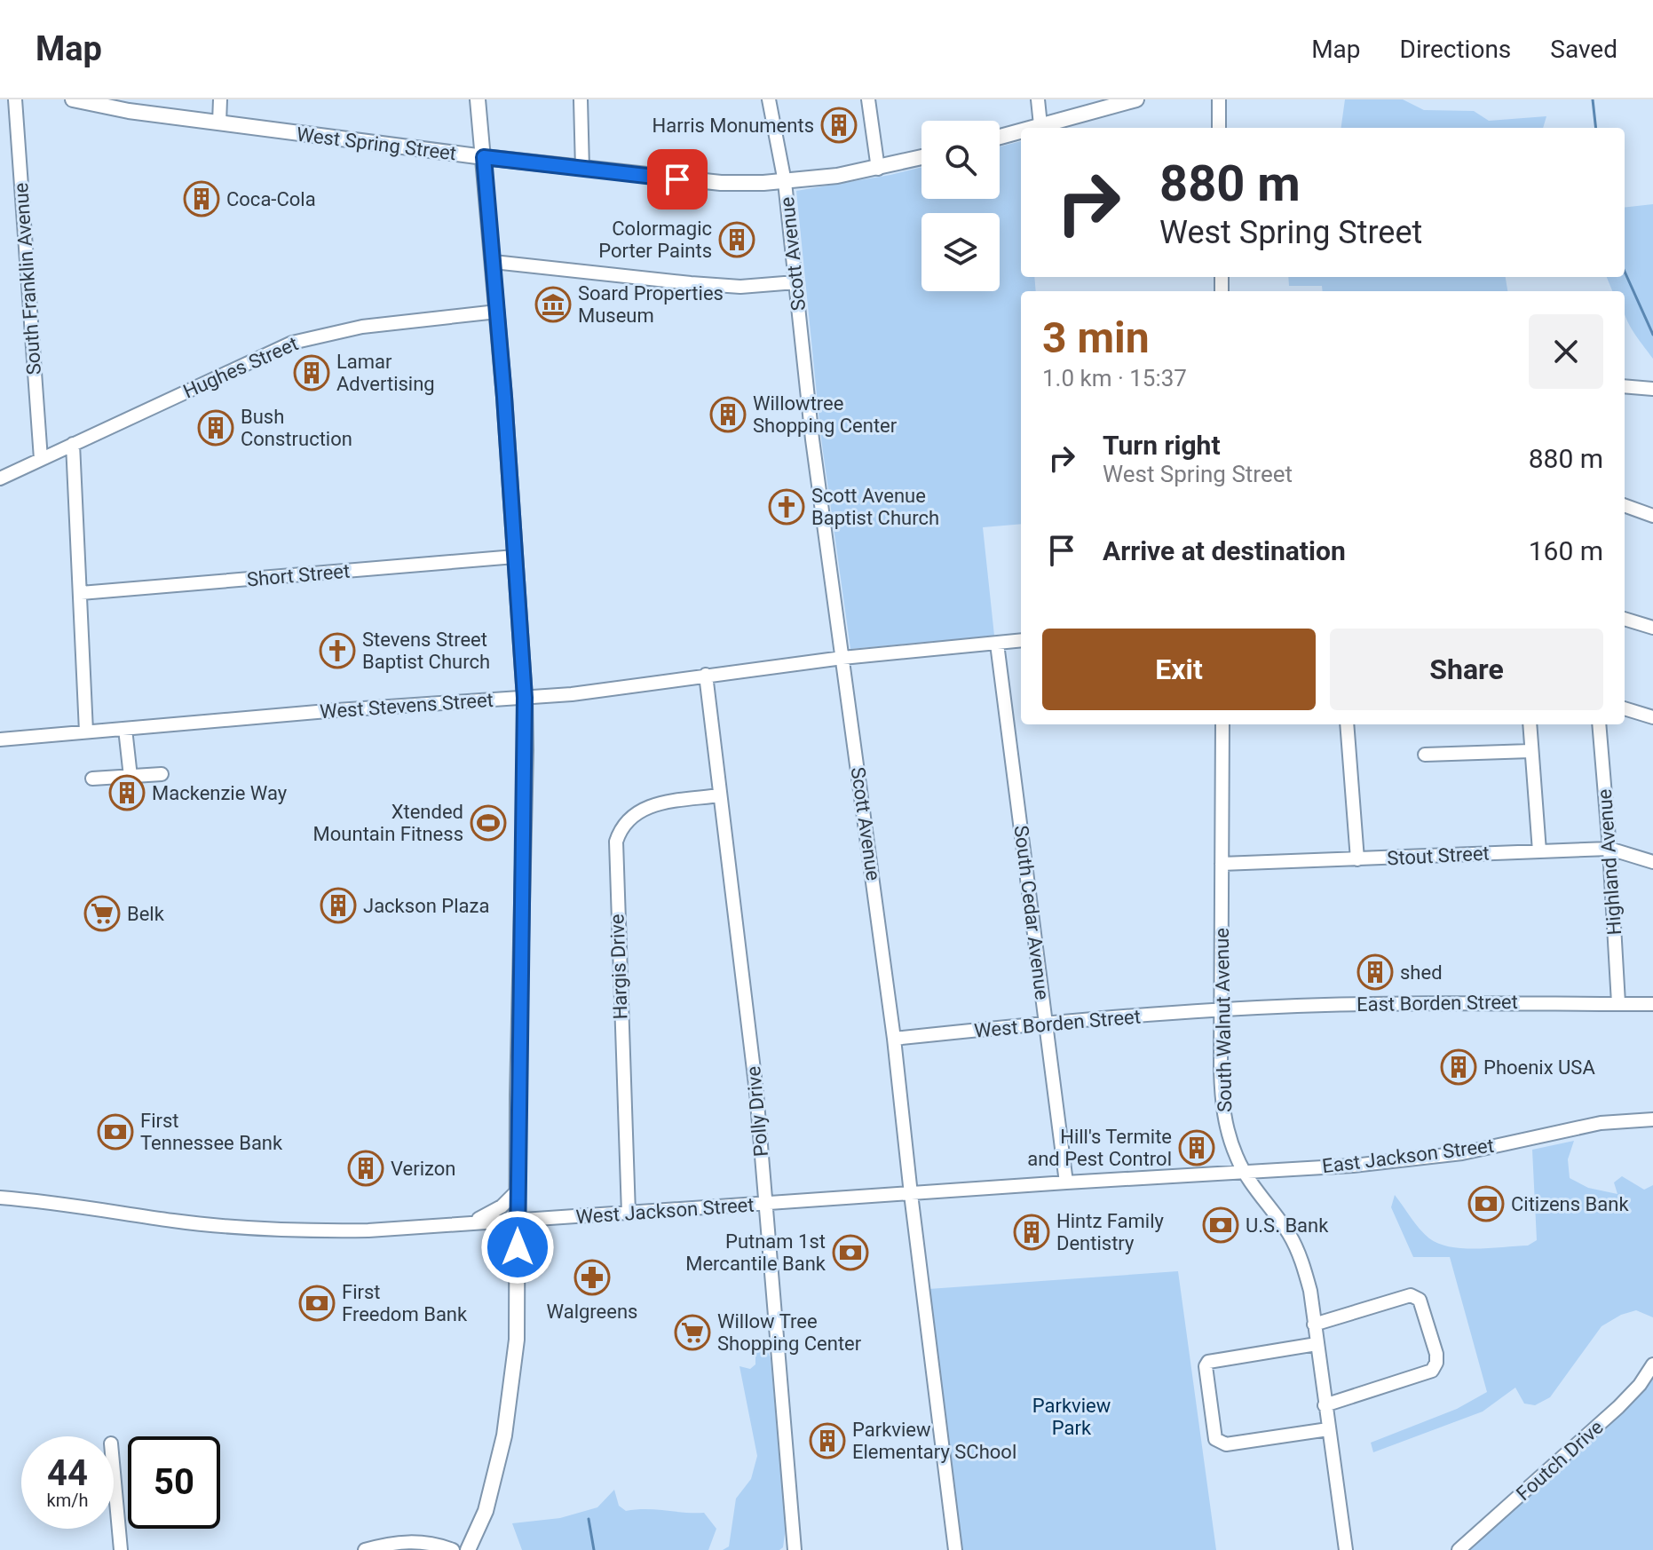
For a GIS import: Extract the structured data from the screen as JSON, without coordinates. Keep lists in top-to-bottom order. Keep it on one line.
{"streets":{"main road":["West Spring Street"],"street":["Scott Avenue","South Franklin Avenue","Hughes Street","Short Street","West Stevens Street","Stout Street","Highland Avenue","South Cedar Avenue","Hargis Drive","East Borden Street","South Walnut Avenue","West Borden Street","Polly Drive","East Jackson Street","West Jackson Street","Foutch Drive"]},"crossings":[["West Spring Street","Scott Avenue"],["Scott Avenue","West Stevens Street"],["Scott Avenue","West Borden Street"],["Scott Avenue","West Jackson Street"],["South Franklin Avenue","Hughes Street"],["West Stevens Street","South Cedar Avenue"],["West Stevens Street","Polly Drive"],["Stout Street","Highland Avenue"],["Stout Street","South Walnut Avenue"],["Highland Avenue","East Borden Street"],["South Cedar Avenue","West Borden Street"],["South Cedar Avenue","West Jackson Street"],["Hargis Drive","Polly Drive"],["Hargis Drive","West Jackson Street"],["East Borden Street","South Walnut Avenue"],["East Borden Street","West Borden Street"],["South Walnut Avenue","West Borden Street"],["South Walnut Avenue","East Jackson Street"],["South Walnut Avenue","West Jackson Street"],["Polly Drive","West Jackson Street"],["East Jackson Street","West Jackson Street"]],"parks":["Parkview Park"],"places":{"building":["Harris Monuments","Coca-Cola","Colormagic Porter Paints","Lamar Advertising","Willowtree Shopping Center","Bush Construction","Mackenzie Way","Jackson Plaza","shed","Phoenix USA","Hill's Termite and Pest Control","Verizon","Hintz Family Dentistry","Parkview Elementary SChool"],"museum":["Soard Properties Museum"],"church":["Scott Avenue Baptist Church","Stevens Street Baptist Church"],"sports":["Xtended Mountain Fitness"],"supermarket":["Belk","Willow Tree Shopping Center"],"bank":["First Tennessee Bank","Citizens Bank","U.S. Bank","Putnam 1st Mercantile Bank","First Freedom Bank"],"pharmacy":["Walgreens"]},"page":{"header":"Map","nav":["Map","Directions","Saved"],"turn":["880 m","West Spring Street"],"heading":["3 min","1.0 km · 15:37"],"list":[{"name":"Turn right","note":"West Spring Street","value":"880 m"},{"name":"Arrive at destination","value":"160 m"}],"buttons":["Exit","Share"],"speed":"44 km/h","limit":"50"}}
